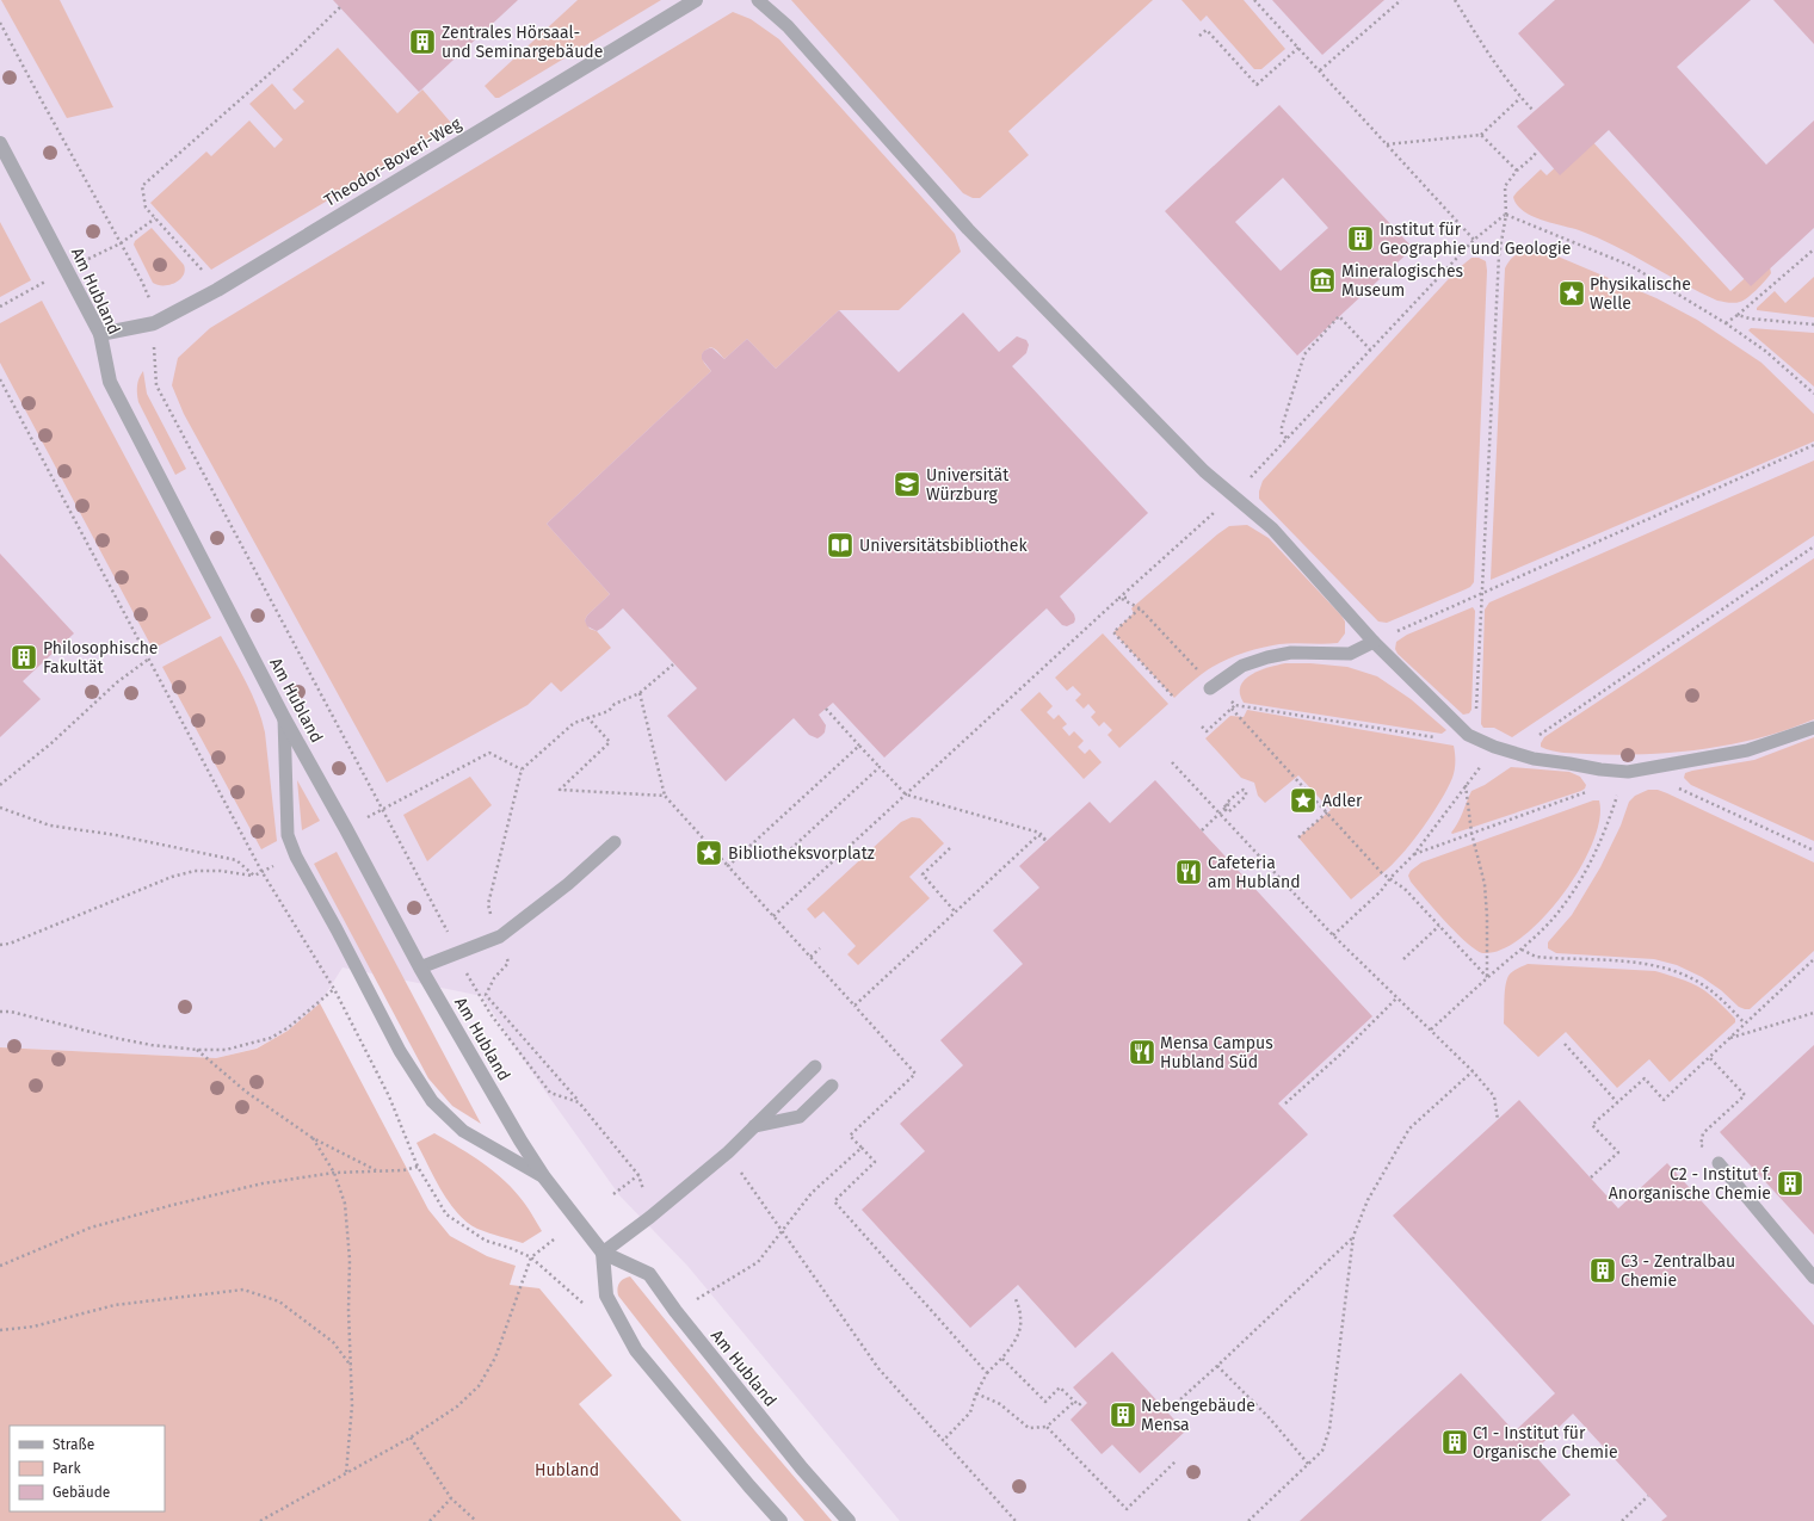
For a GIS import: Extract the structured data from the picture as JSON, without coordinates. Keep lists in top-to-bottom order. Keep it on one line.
{"streets":{"street":["Theodor-Boveri-Weg","Am Hubland"]},"crossings":[["Theodor-Boveri-Weg","Am Hubland"]],"parks":["Hubland"],"places":{"building":["Zentrales Hörsaal- und Seminargebäude","Institut für Geographie und Geologie","Philosophische Fakultät","C2 - Institut f. Anorganische Chemie","C3 - Zentralbau Chemie","Nebengebäude Mensa","C1 - Institut für Organische Chemie"],"museum":["Mineralogisches Museum"],"place":["Physikalische Welle","Adler","Bibliotheksvorplatz"],"school or university":["Universität Würzburg"],"library":["Universitätsbibliothek"],"restaurant":["Cafeteria am Hubland","Mensa Campus Hubland Süd"]},"legend":["Straße","Park","Gebäude"]}
